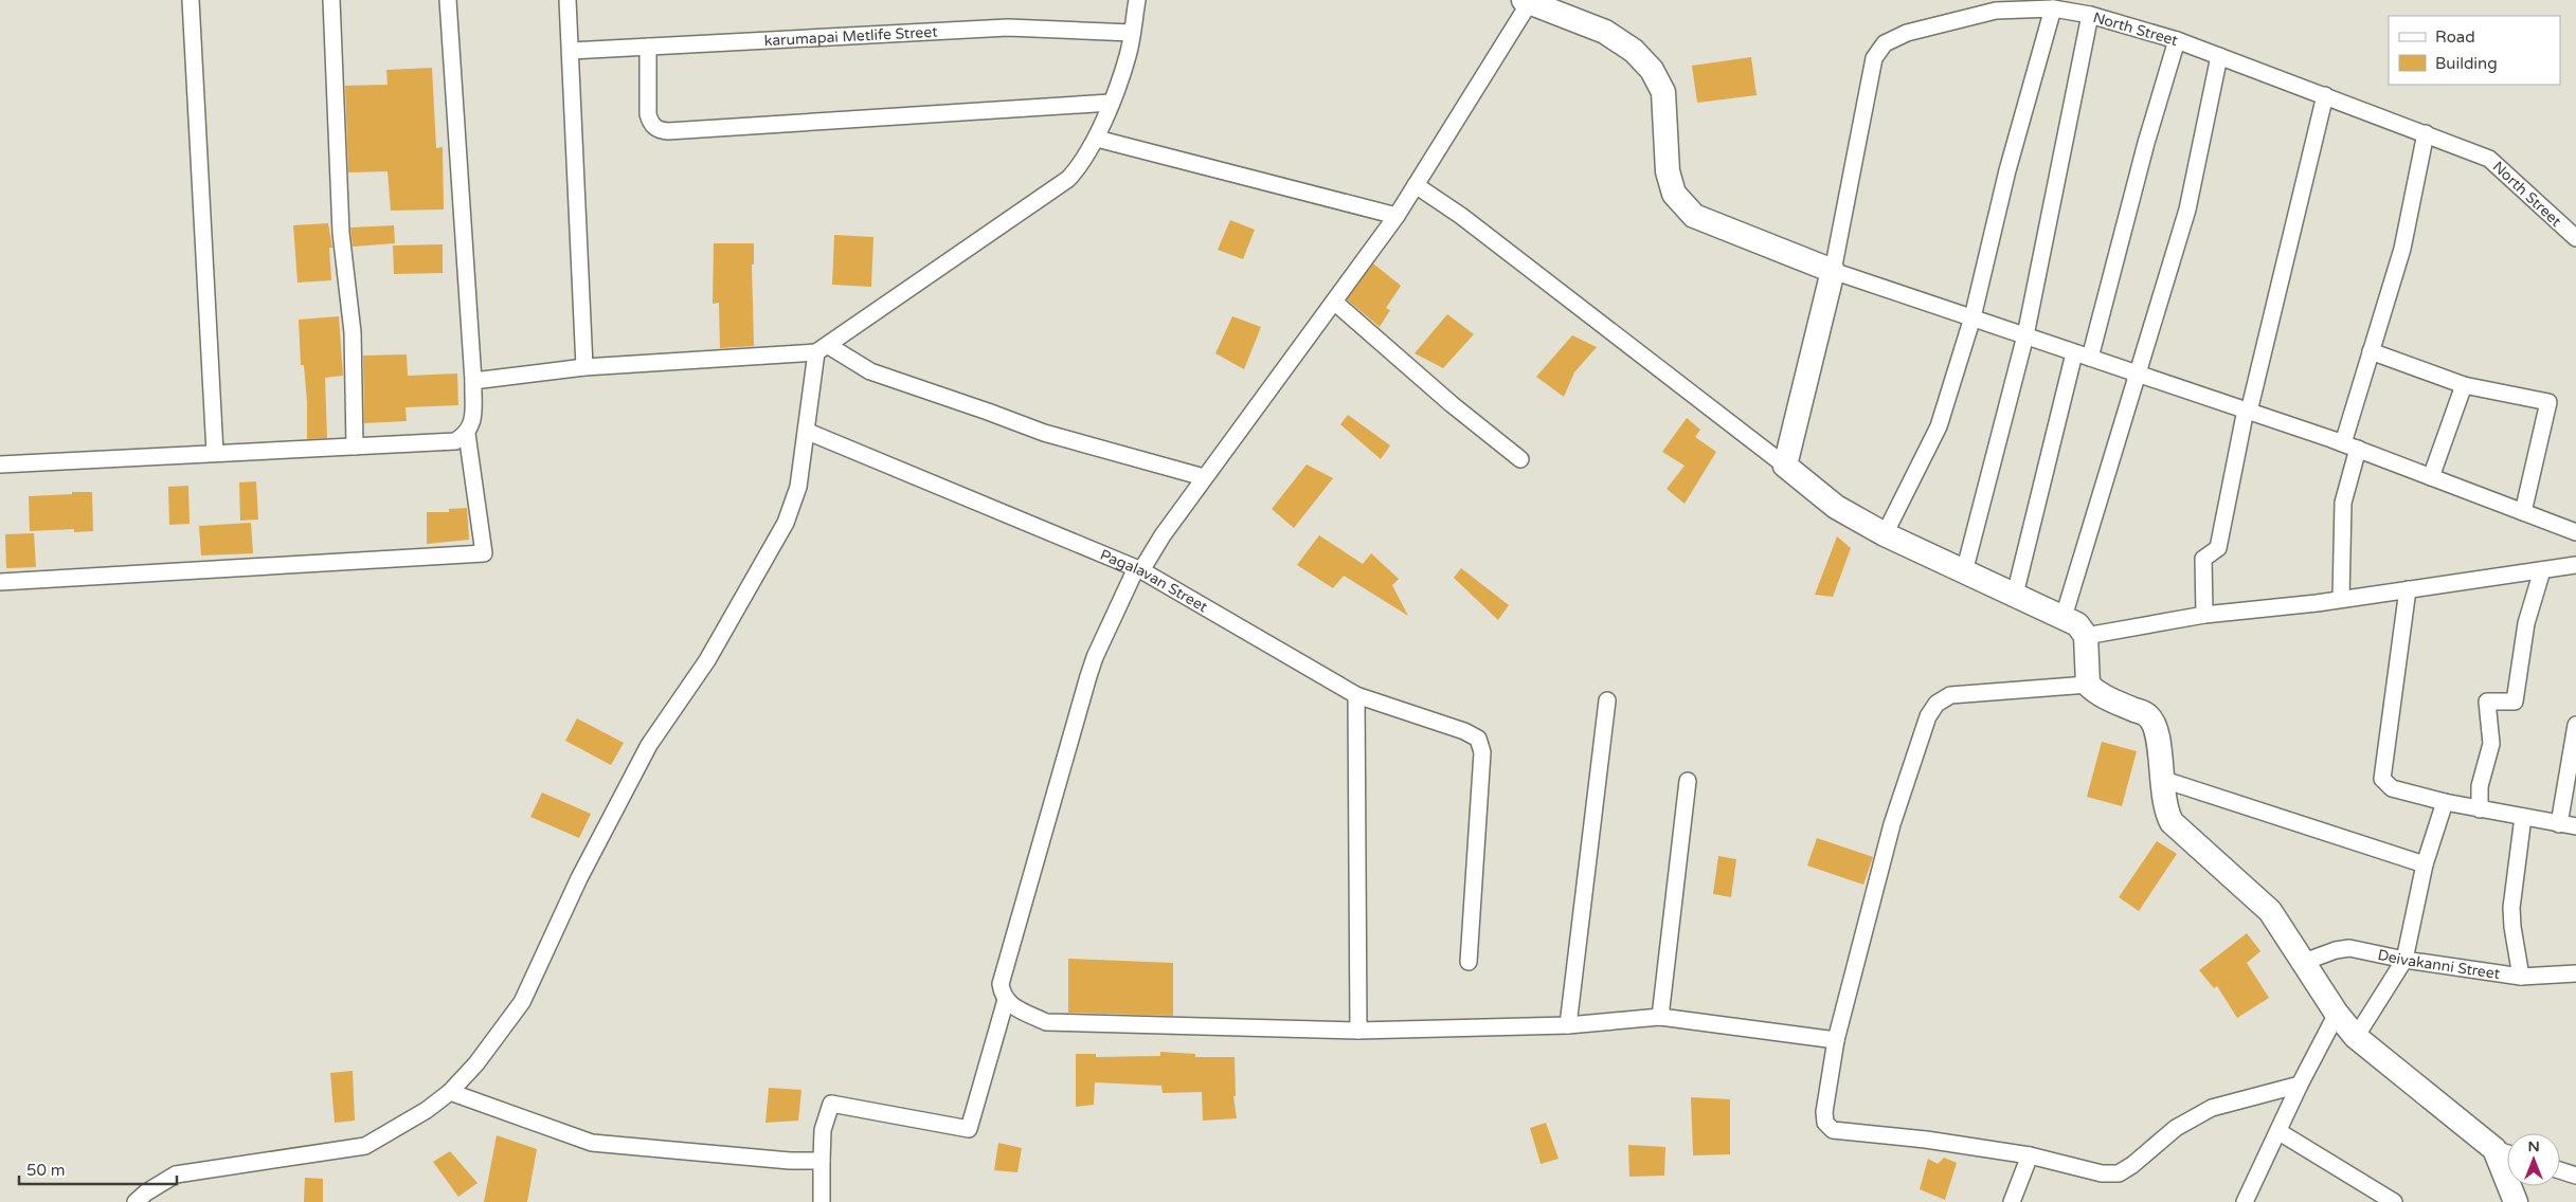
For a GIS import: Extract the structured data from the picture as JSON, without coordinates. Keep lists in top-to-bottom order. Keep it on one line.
{"streets":{"street":["North Street","karumapai Metlife Street","Pagalavan Street","Deivakanni Street"]},"legend":["Road","Building"],"scale_bar":"50 m","north":"top"}
